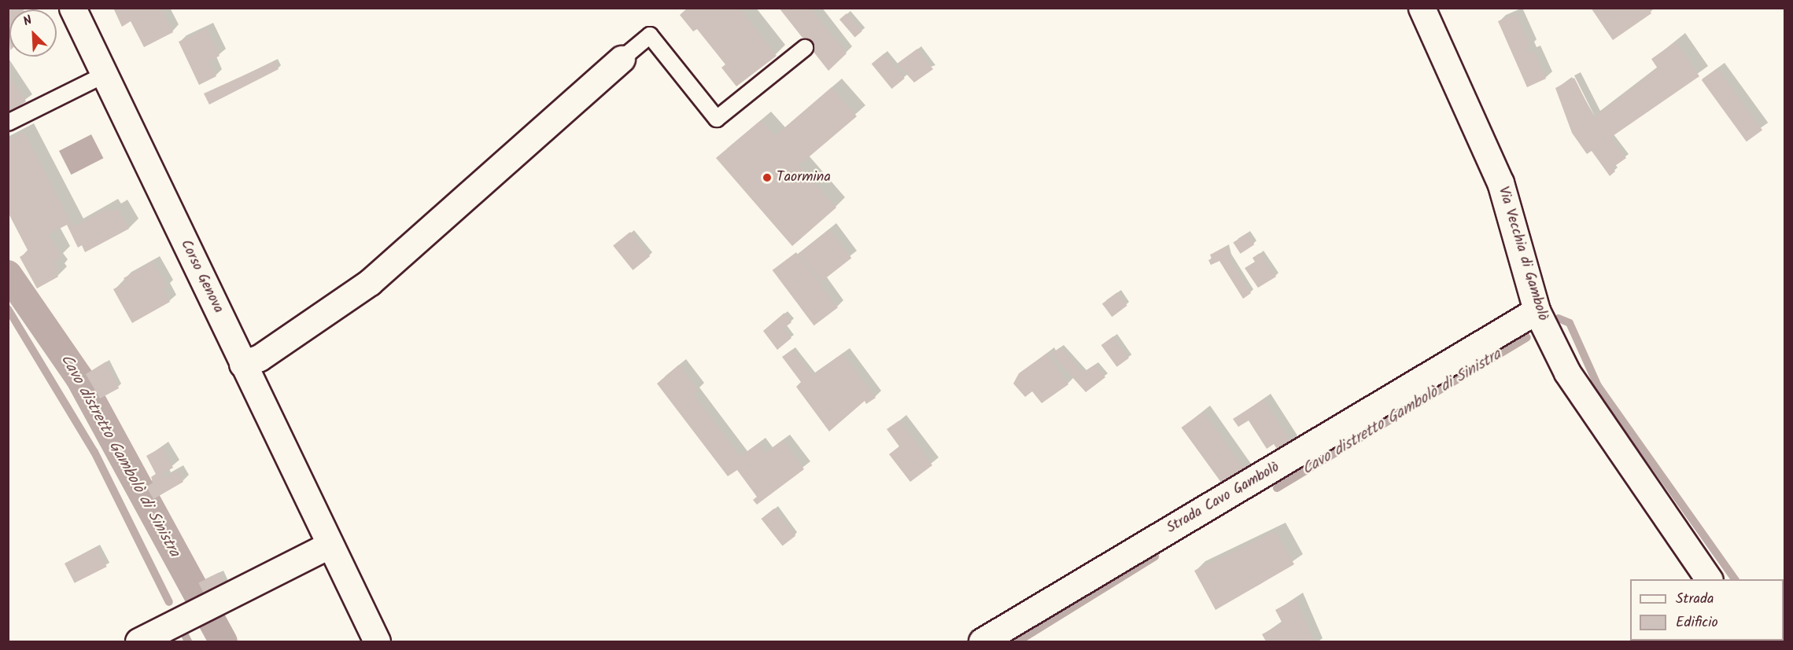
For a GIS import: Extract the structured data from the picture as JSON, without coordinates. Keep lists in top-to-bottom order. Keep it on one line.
{"streets":{"street":["Via Vecchia di Gambolò","Corso Genova","Strada Cavo Gambolò"]},"crossings":[["Via Vecchia di Gambolò","Strada Cavo Gambolò"]],"water":["Cavo distretto Gambolò di Sinistra"],"places":["Taormina"],"legend":["Strada","Edificio"],"north":"top left"}
